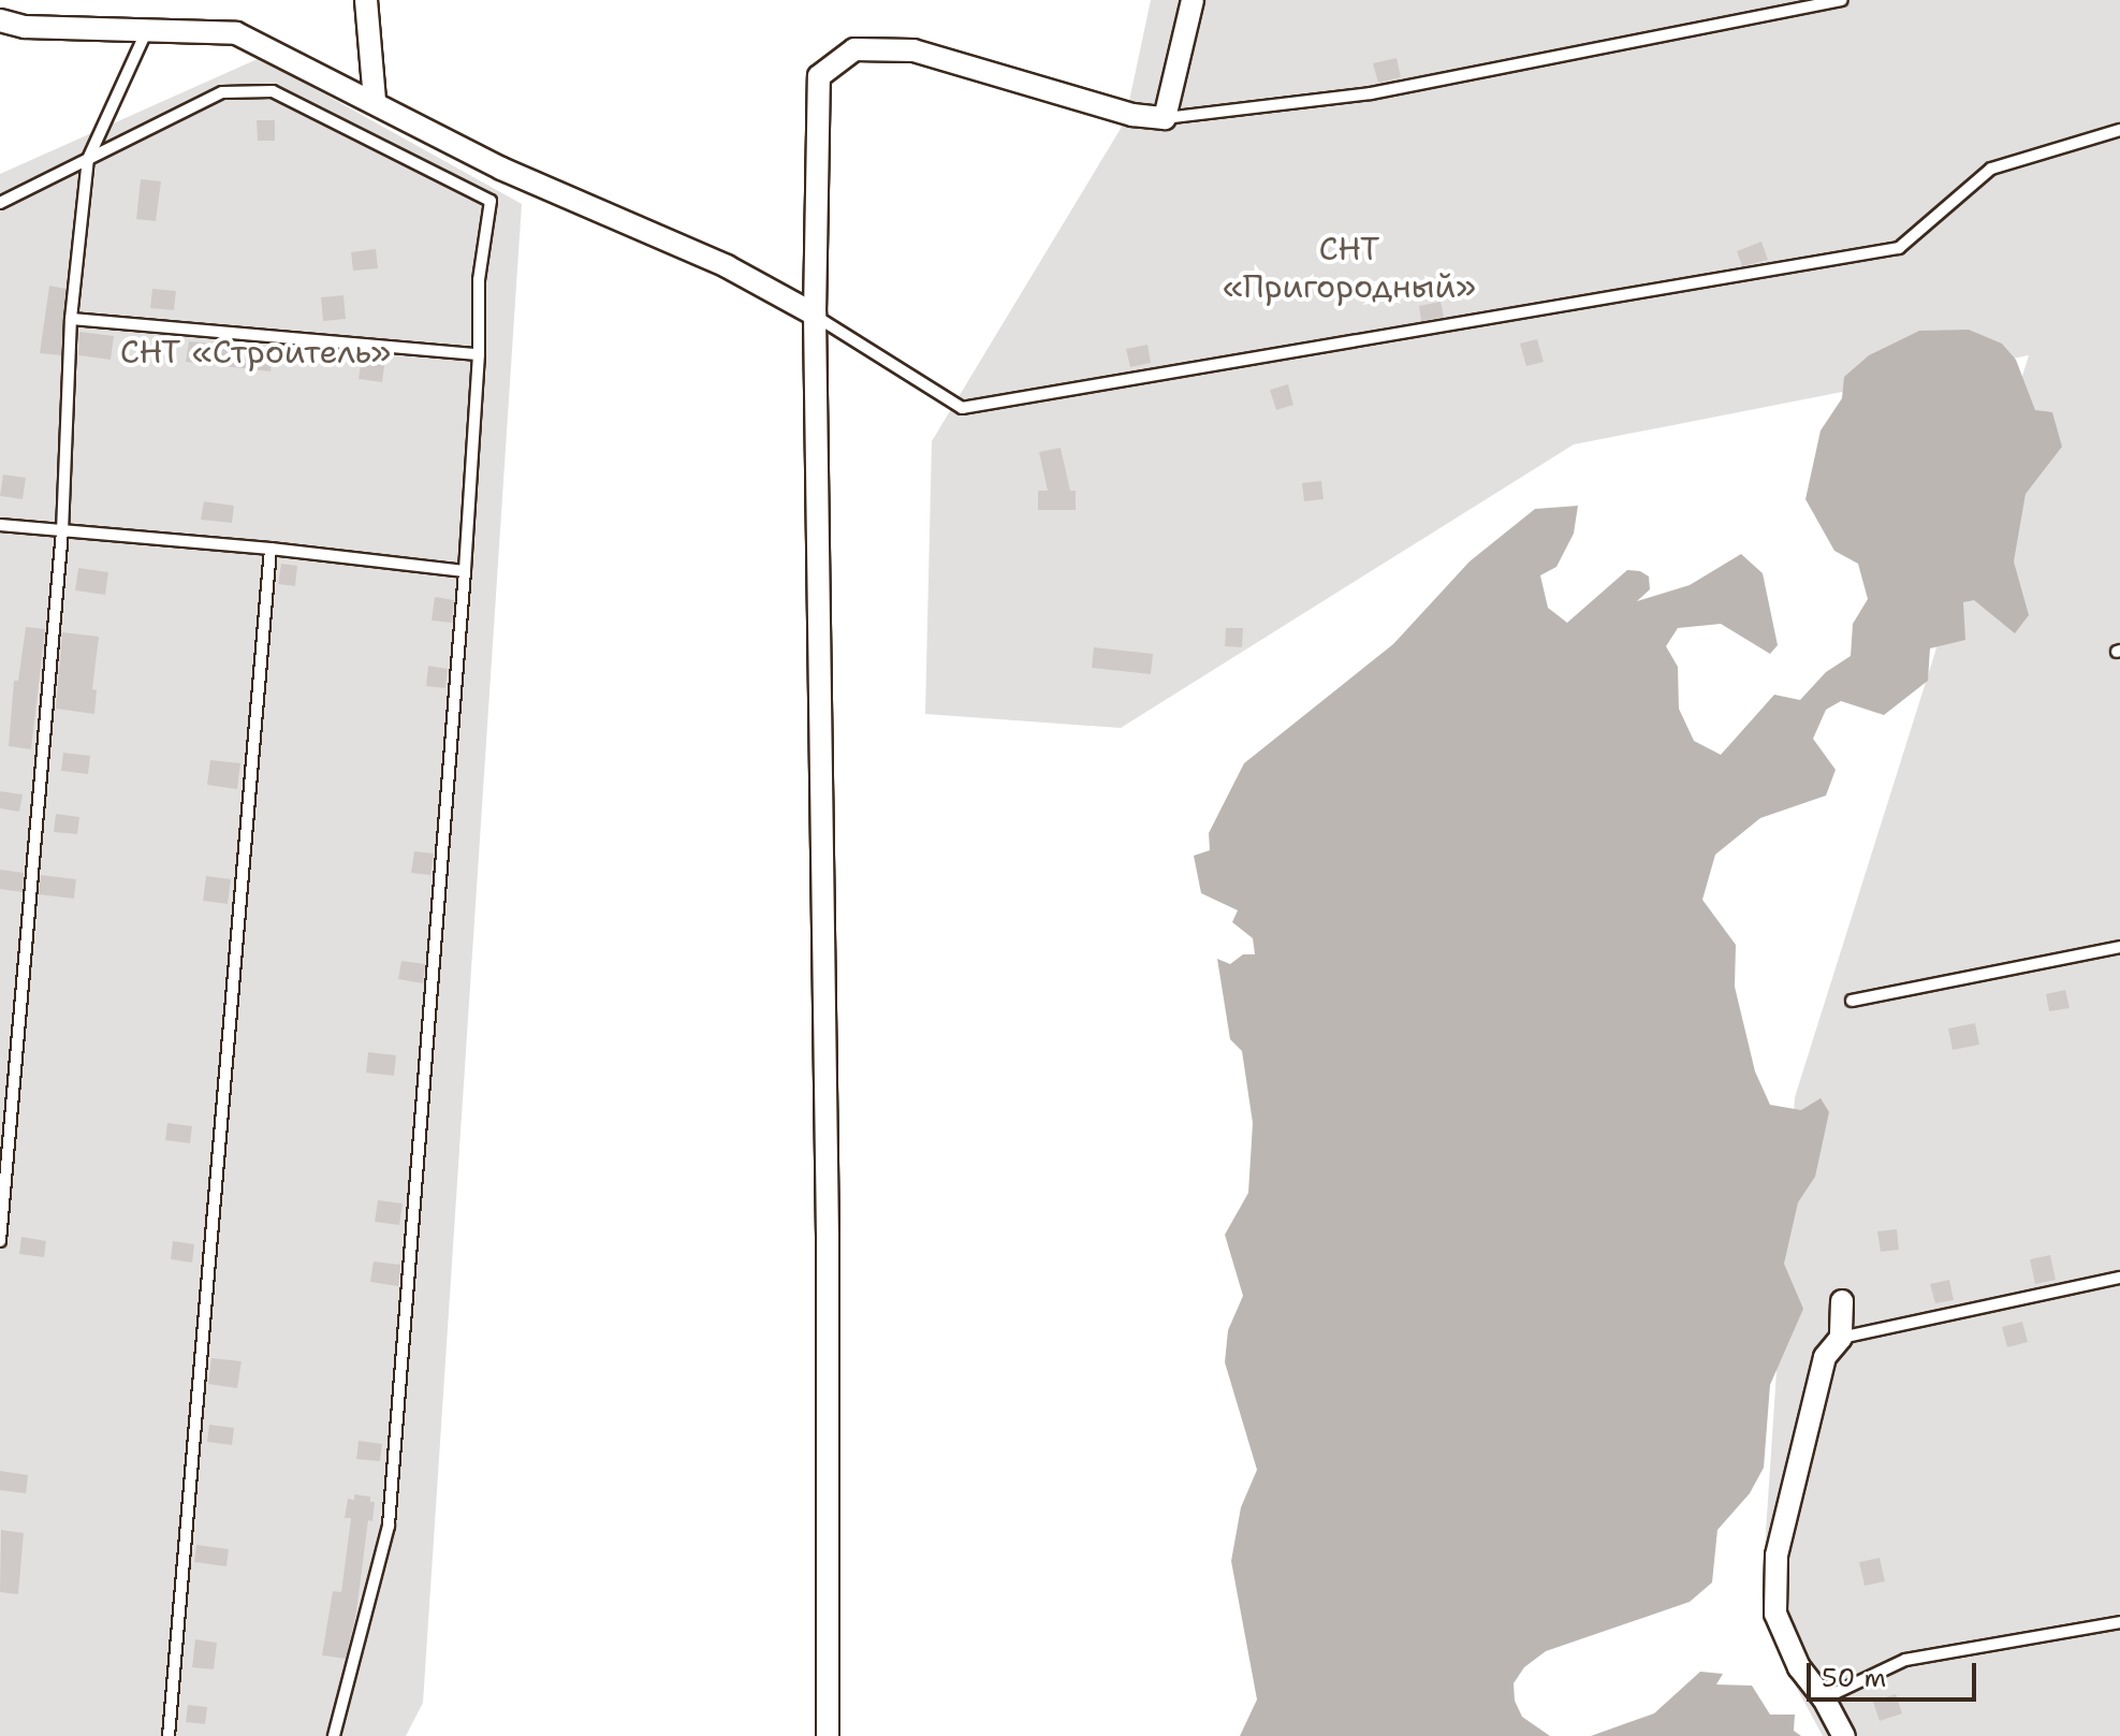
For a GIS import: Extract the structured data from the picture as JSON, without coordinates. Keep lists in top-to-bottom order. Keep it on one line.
{"parks":["СНТ «Пригородный»","СНТ «Строитель»"],"scale_bar":"50 m"}
